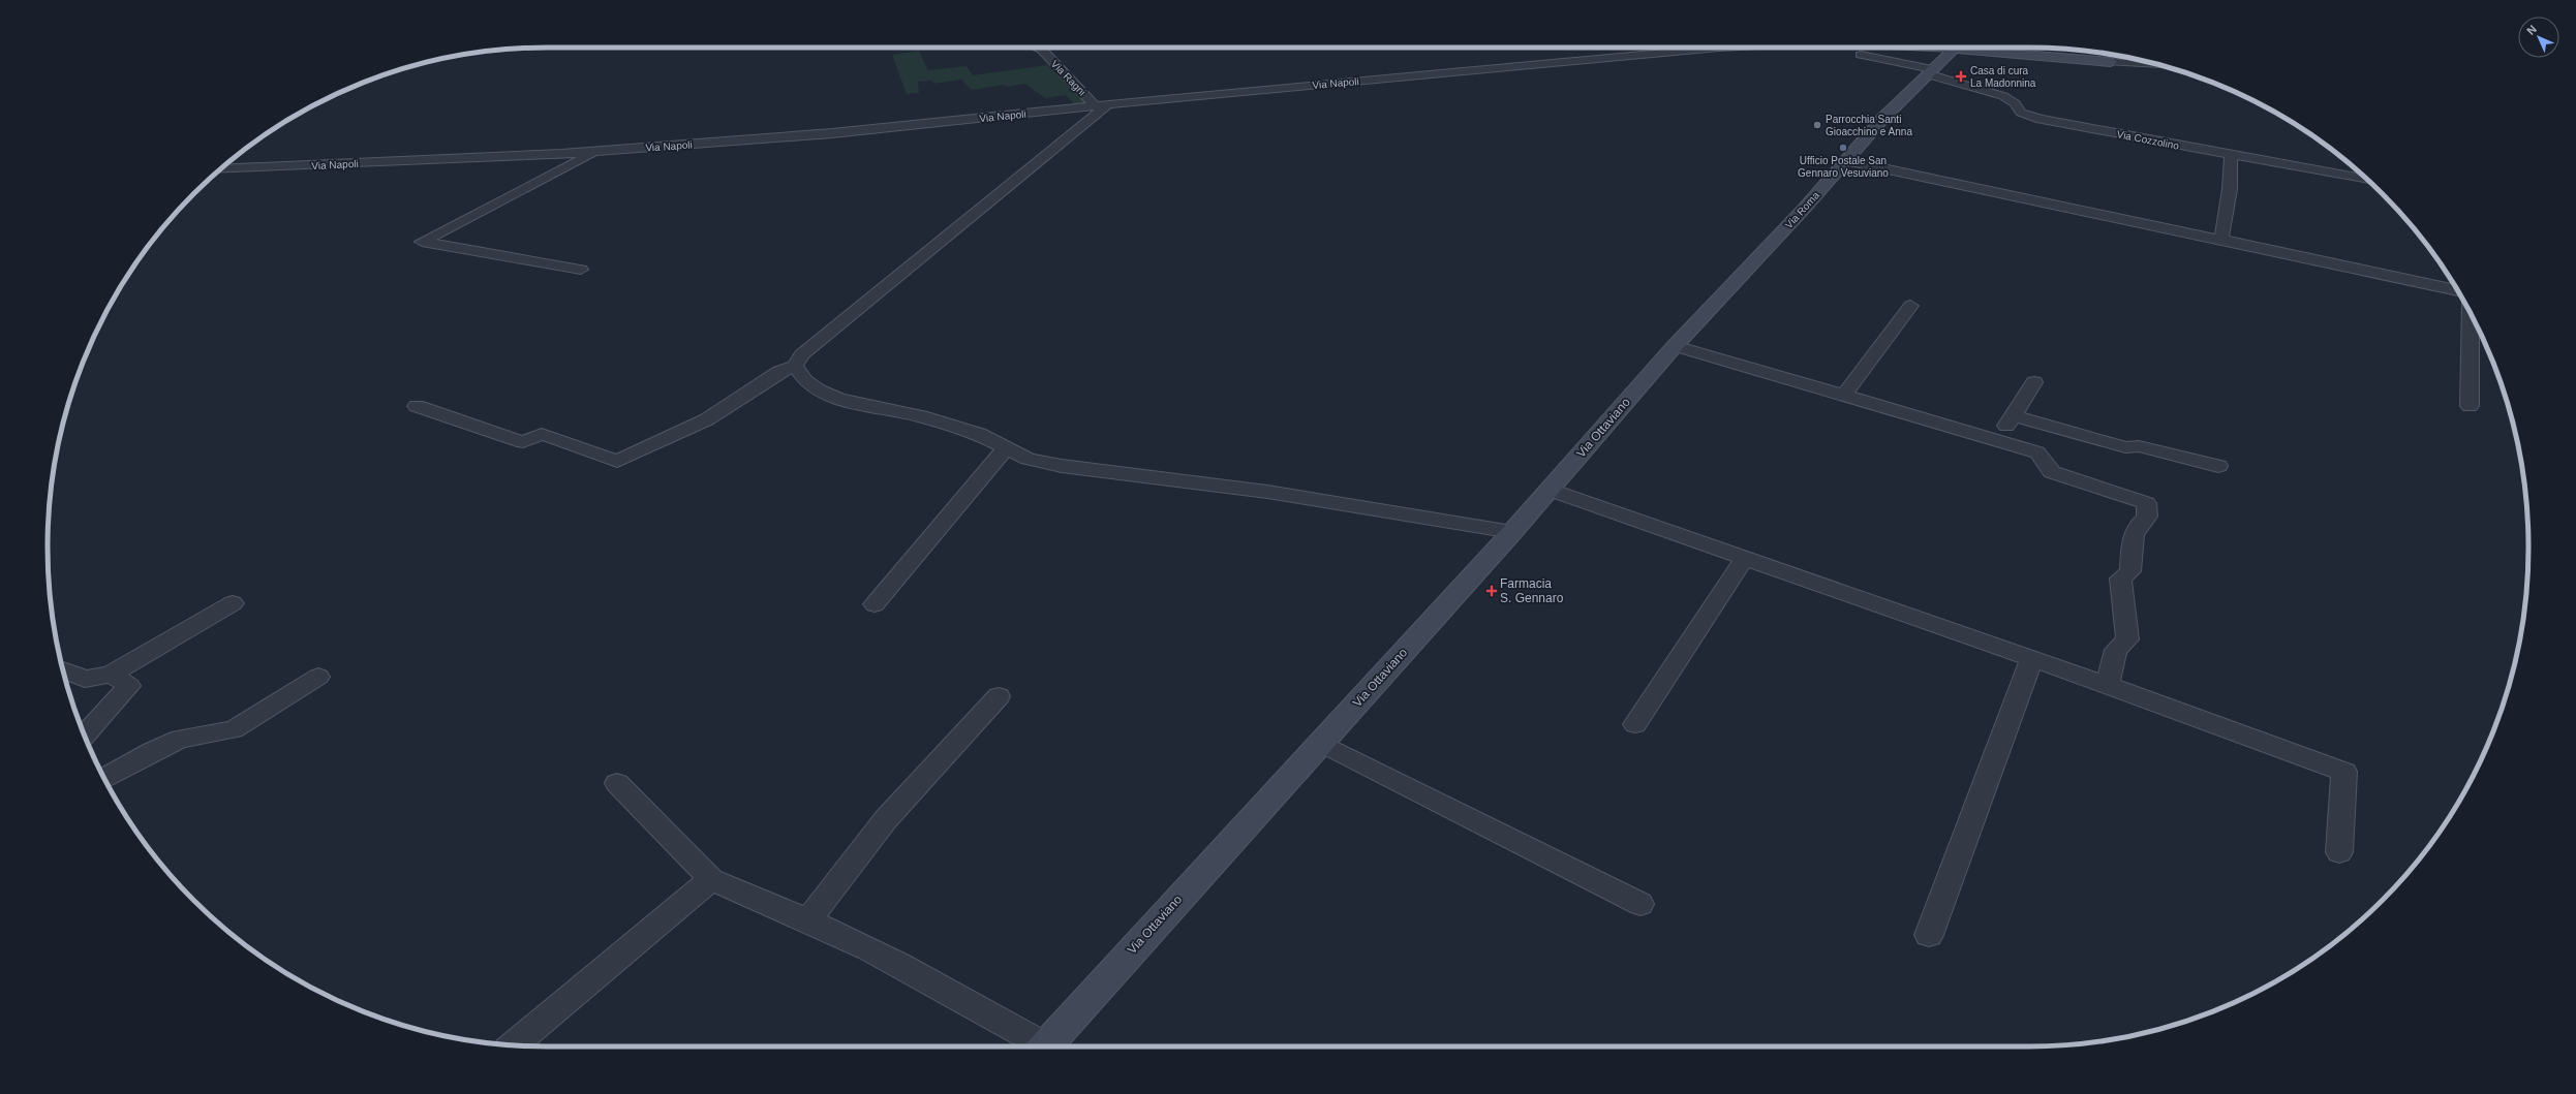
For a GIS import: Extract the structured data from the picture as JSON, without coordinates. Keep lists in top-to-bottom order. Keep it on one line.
{"streets":{"main road":["Via Roma","Via Ottaviano"],"street":["Via Ragni","Via Napoli","Via Cozzolino"]},"crossings":[["Via Ragni","Via Napoli"],["Via Cozzolino","Via Roma"],["Via Roma","Via Ottaviano"]],"places":{"health":["Casa di cura La Madonnina","Farmacia S. Gennaro"],"other":["Parrocchia Santi Gioacchino e Anna","Ufficio Postale San Gennaro Vesuviano"]},"north":"top left"}
